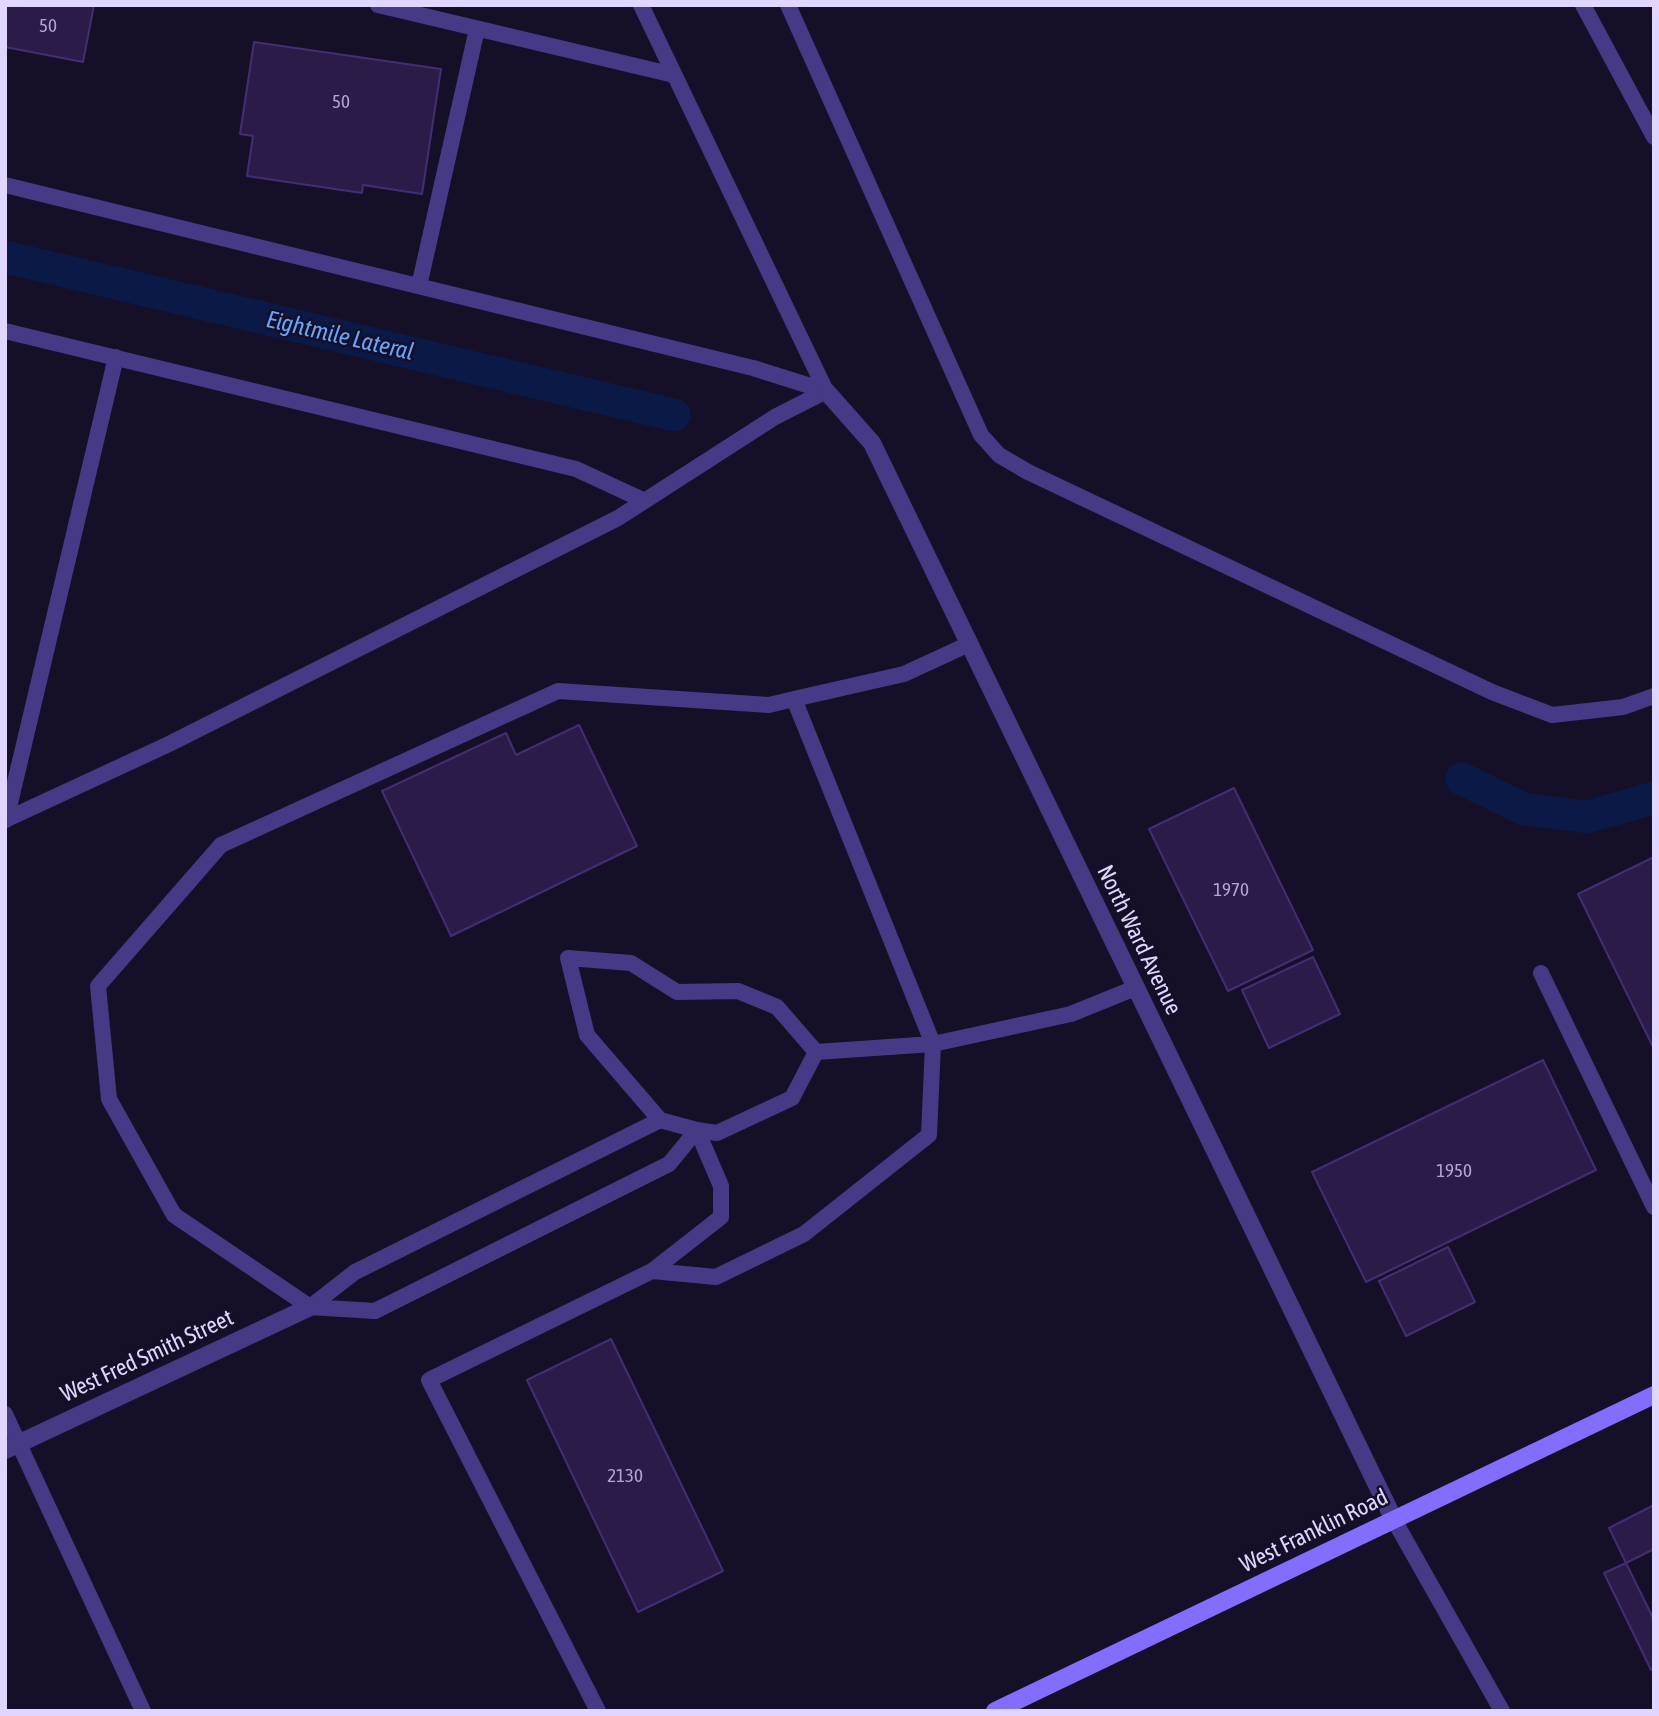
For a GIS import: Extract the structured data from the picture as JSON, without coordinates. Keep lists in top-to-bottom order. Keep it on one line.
{"streets":{"main road":["West Franklin Road"],"street":["North Ward Avenue","West Fred Smith Street"]},"crossings":[["North Ward Avenue","West Franklin Road"]],"water":["Eightmile Lateral"],"house_numbers":["50","50","1970","1950","2130"]}
